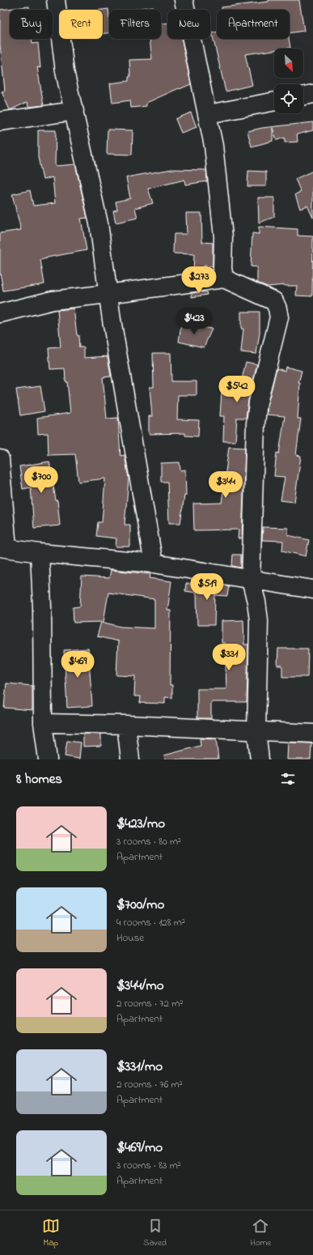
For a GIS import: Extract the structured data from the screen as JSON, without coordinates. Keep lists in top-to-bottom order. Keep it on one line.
{"north":"bottom right","page":{"chip":["Buy","Rent","Filters","New","Apartment"],"price":["$273","$423","$542","$700","$344","$519","$331","$469"],"heading":"8 homes","list":[{"name":"$423/mo","note":"3 rooms · 80 m² · Apartment"},{"name":"$700/mo","note":"4 rooms · 128 m² · House"},{"name":"$344/mo","note":"2 rooms · 72 m² · Apartment"},{"name":"$331/mo","note":"2 rooms · 76 m² · Apartment"},{"name":"$469/mo","note":"3 rooms · 83 m² · Apartment"}],"tabs":["Map","Saved","Home"]}}
